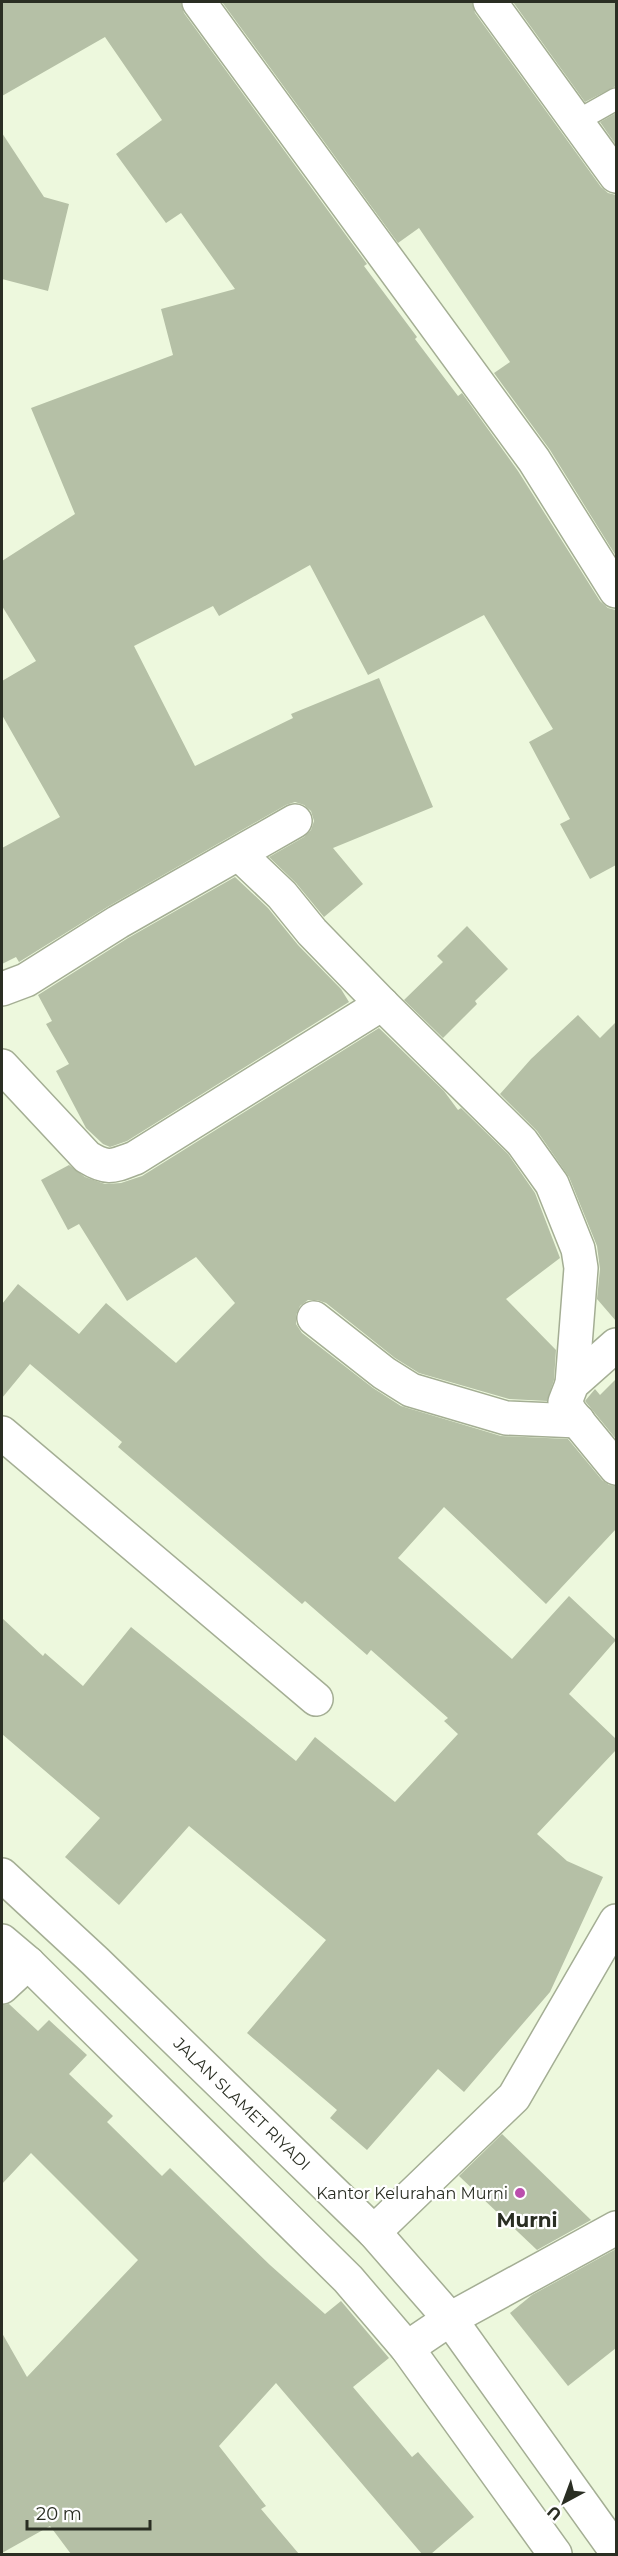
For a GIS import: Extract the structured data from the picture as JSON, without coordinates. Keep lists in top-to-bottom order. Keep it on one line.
{"streets":{"street":["JALAN SLAMET RIYADI"]},"districts":["Murni"],"places":["Kantor Kelurahan Murni"],"scale_bar":"20 m","north":"bottom left"}
